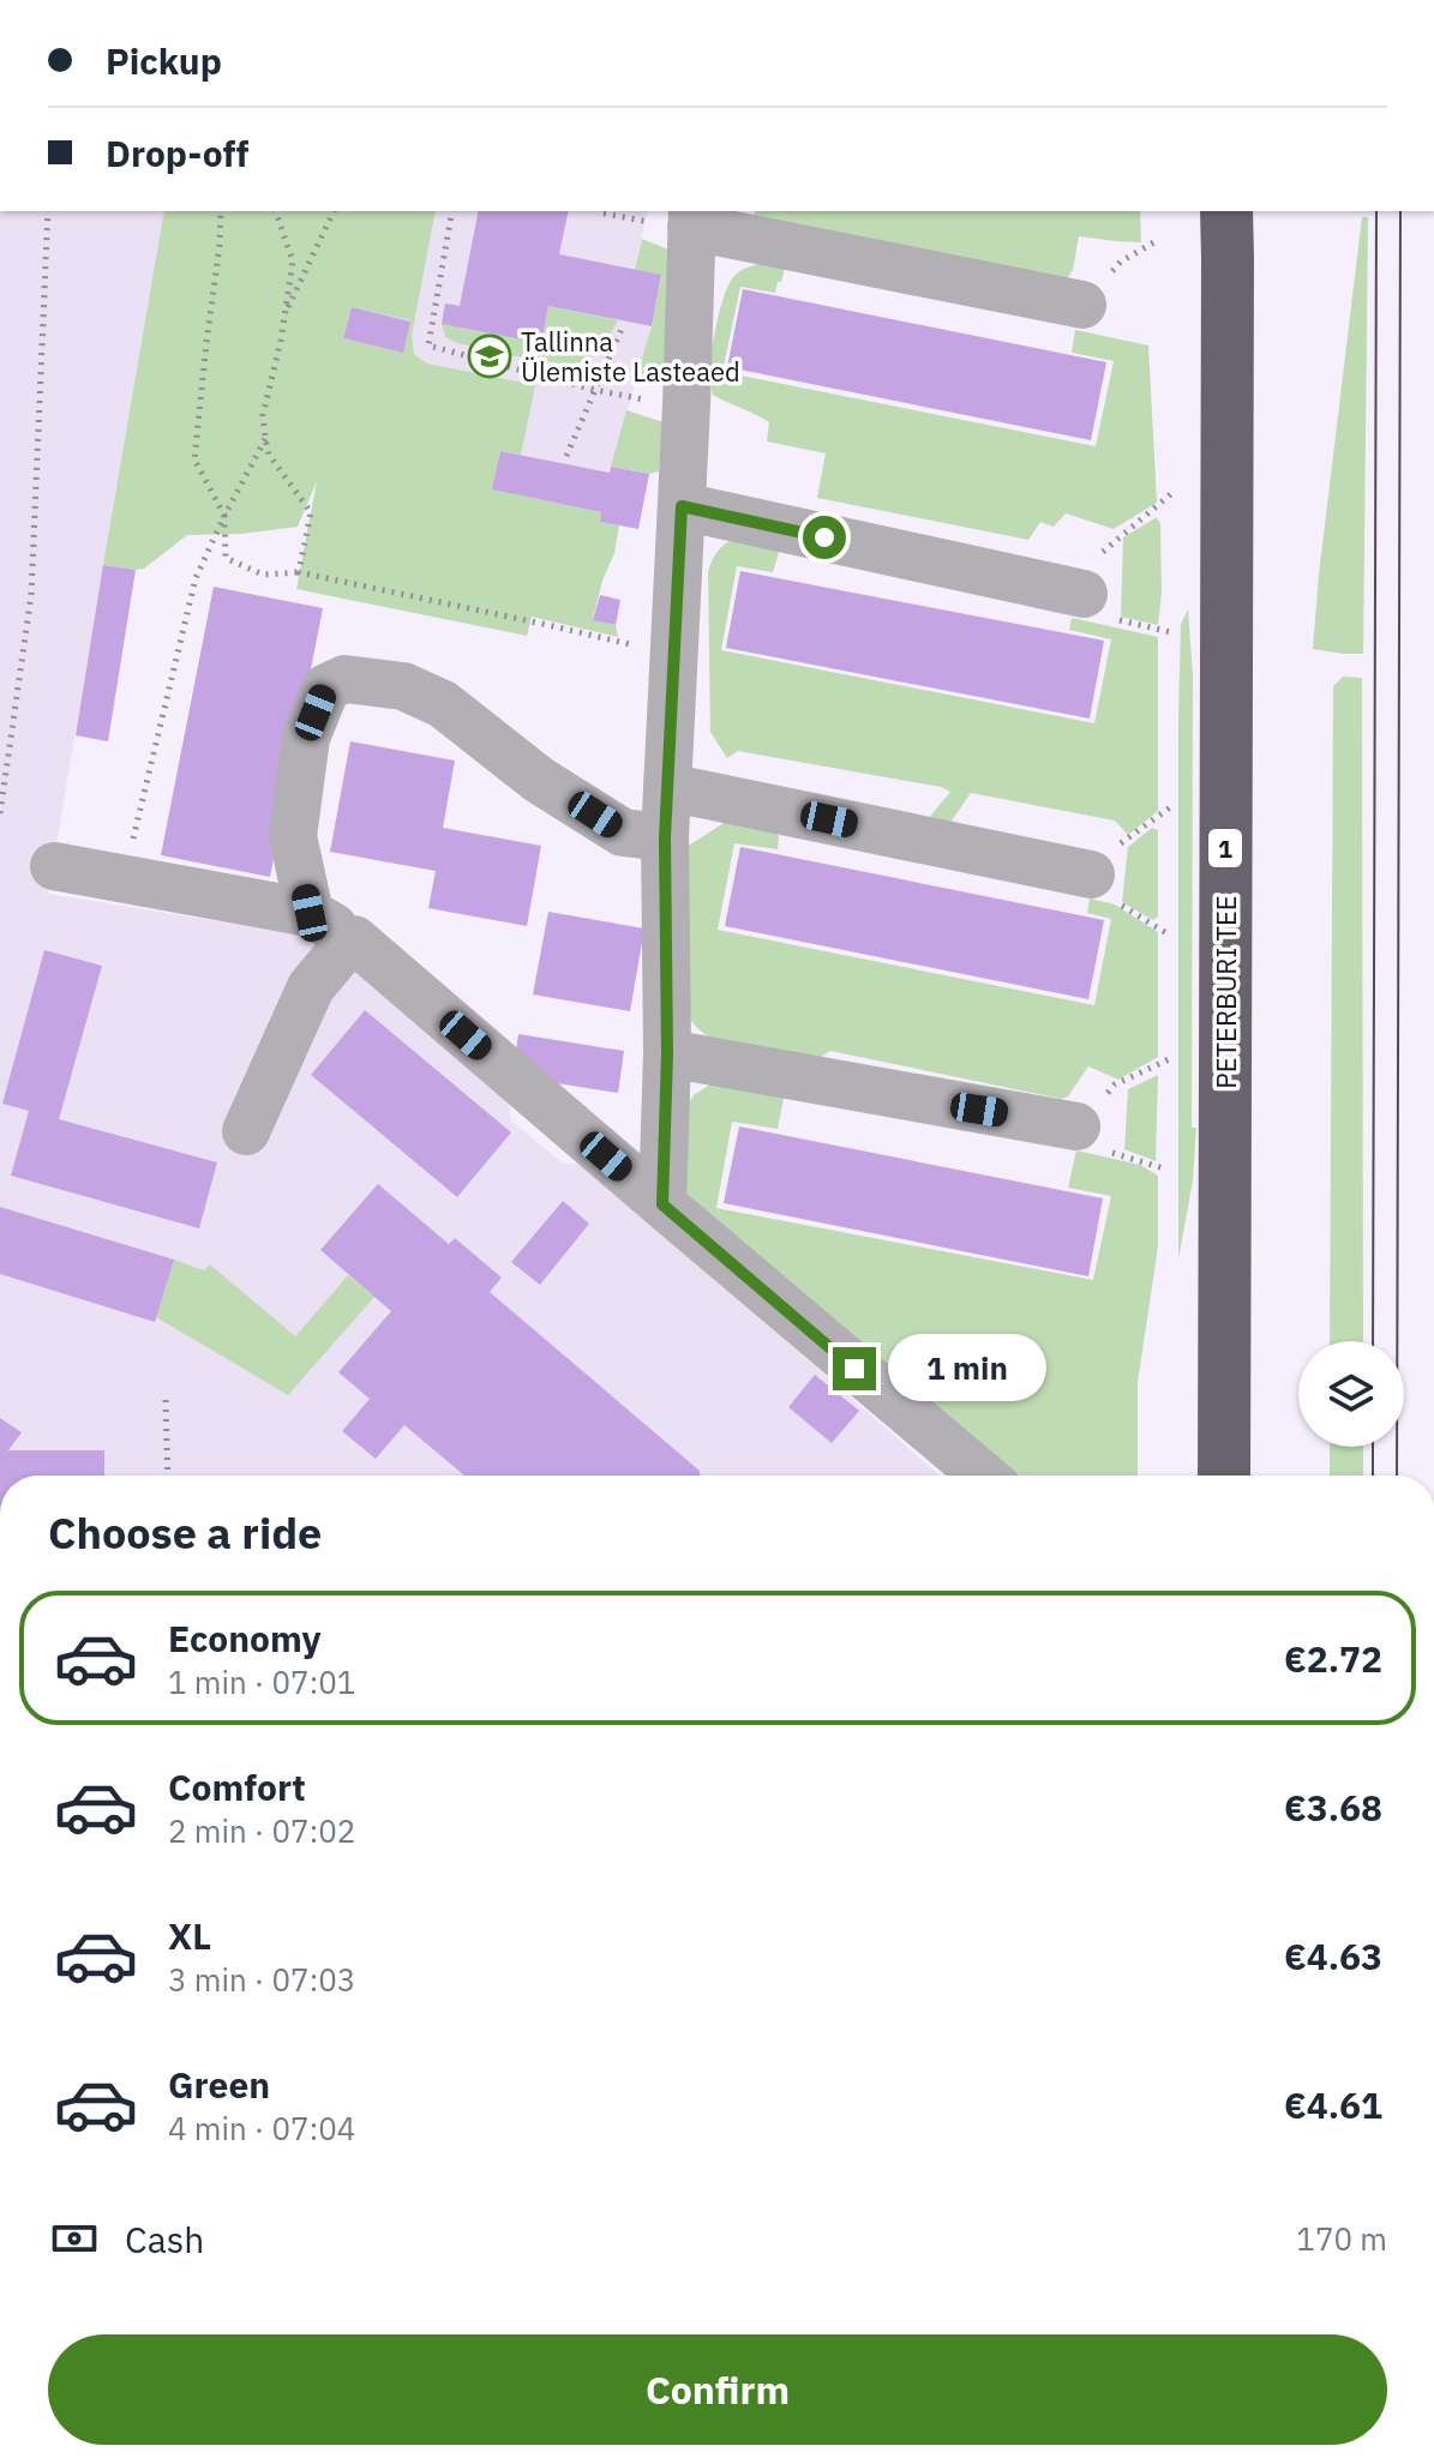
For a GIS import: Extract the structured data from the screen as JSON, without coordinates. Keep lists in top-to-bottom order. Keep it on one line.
{"streets":{"highway":["1","PETERBURI TEE"]},"places":{"school or university":["Tallinna Ülemiste Lasteaed"]},"page":{"banner":["Pickup","Drop-off"],"bubble":"1 min","heading":"Choose a ride","list":[{"name":"Economy","note":"1 min · 07:01","value":"€2.72"},{"name":"Comfort","note":"2 min · 07:02","value":"€3.68"},{"name":"XL","note":"3 min · 07:03","value":"€4.63"},{"name":"Green","note":"4 min · 07:04","value":"€4.61"}],"pay":["Cash","170 m"],"buttons":"Confirm"}}
